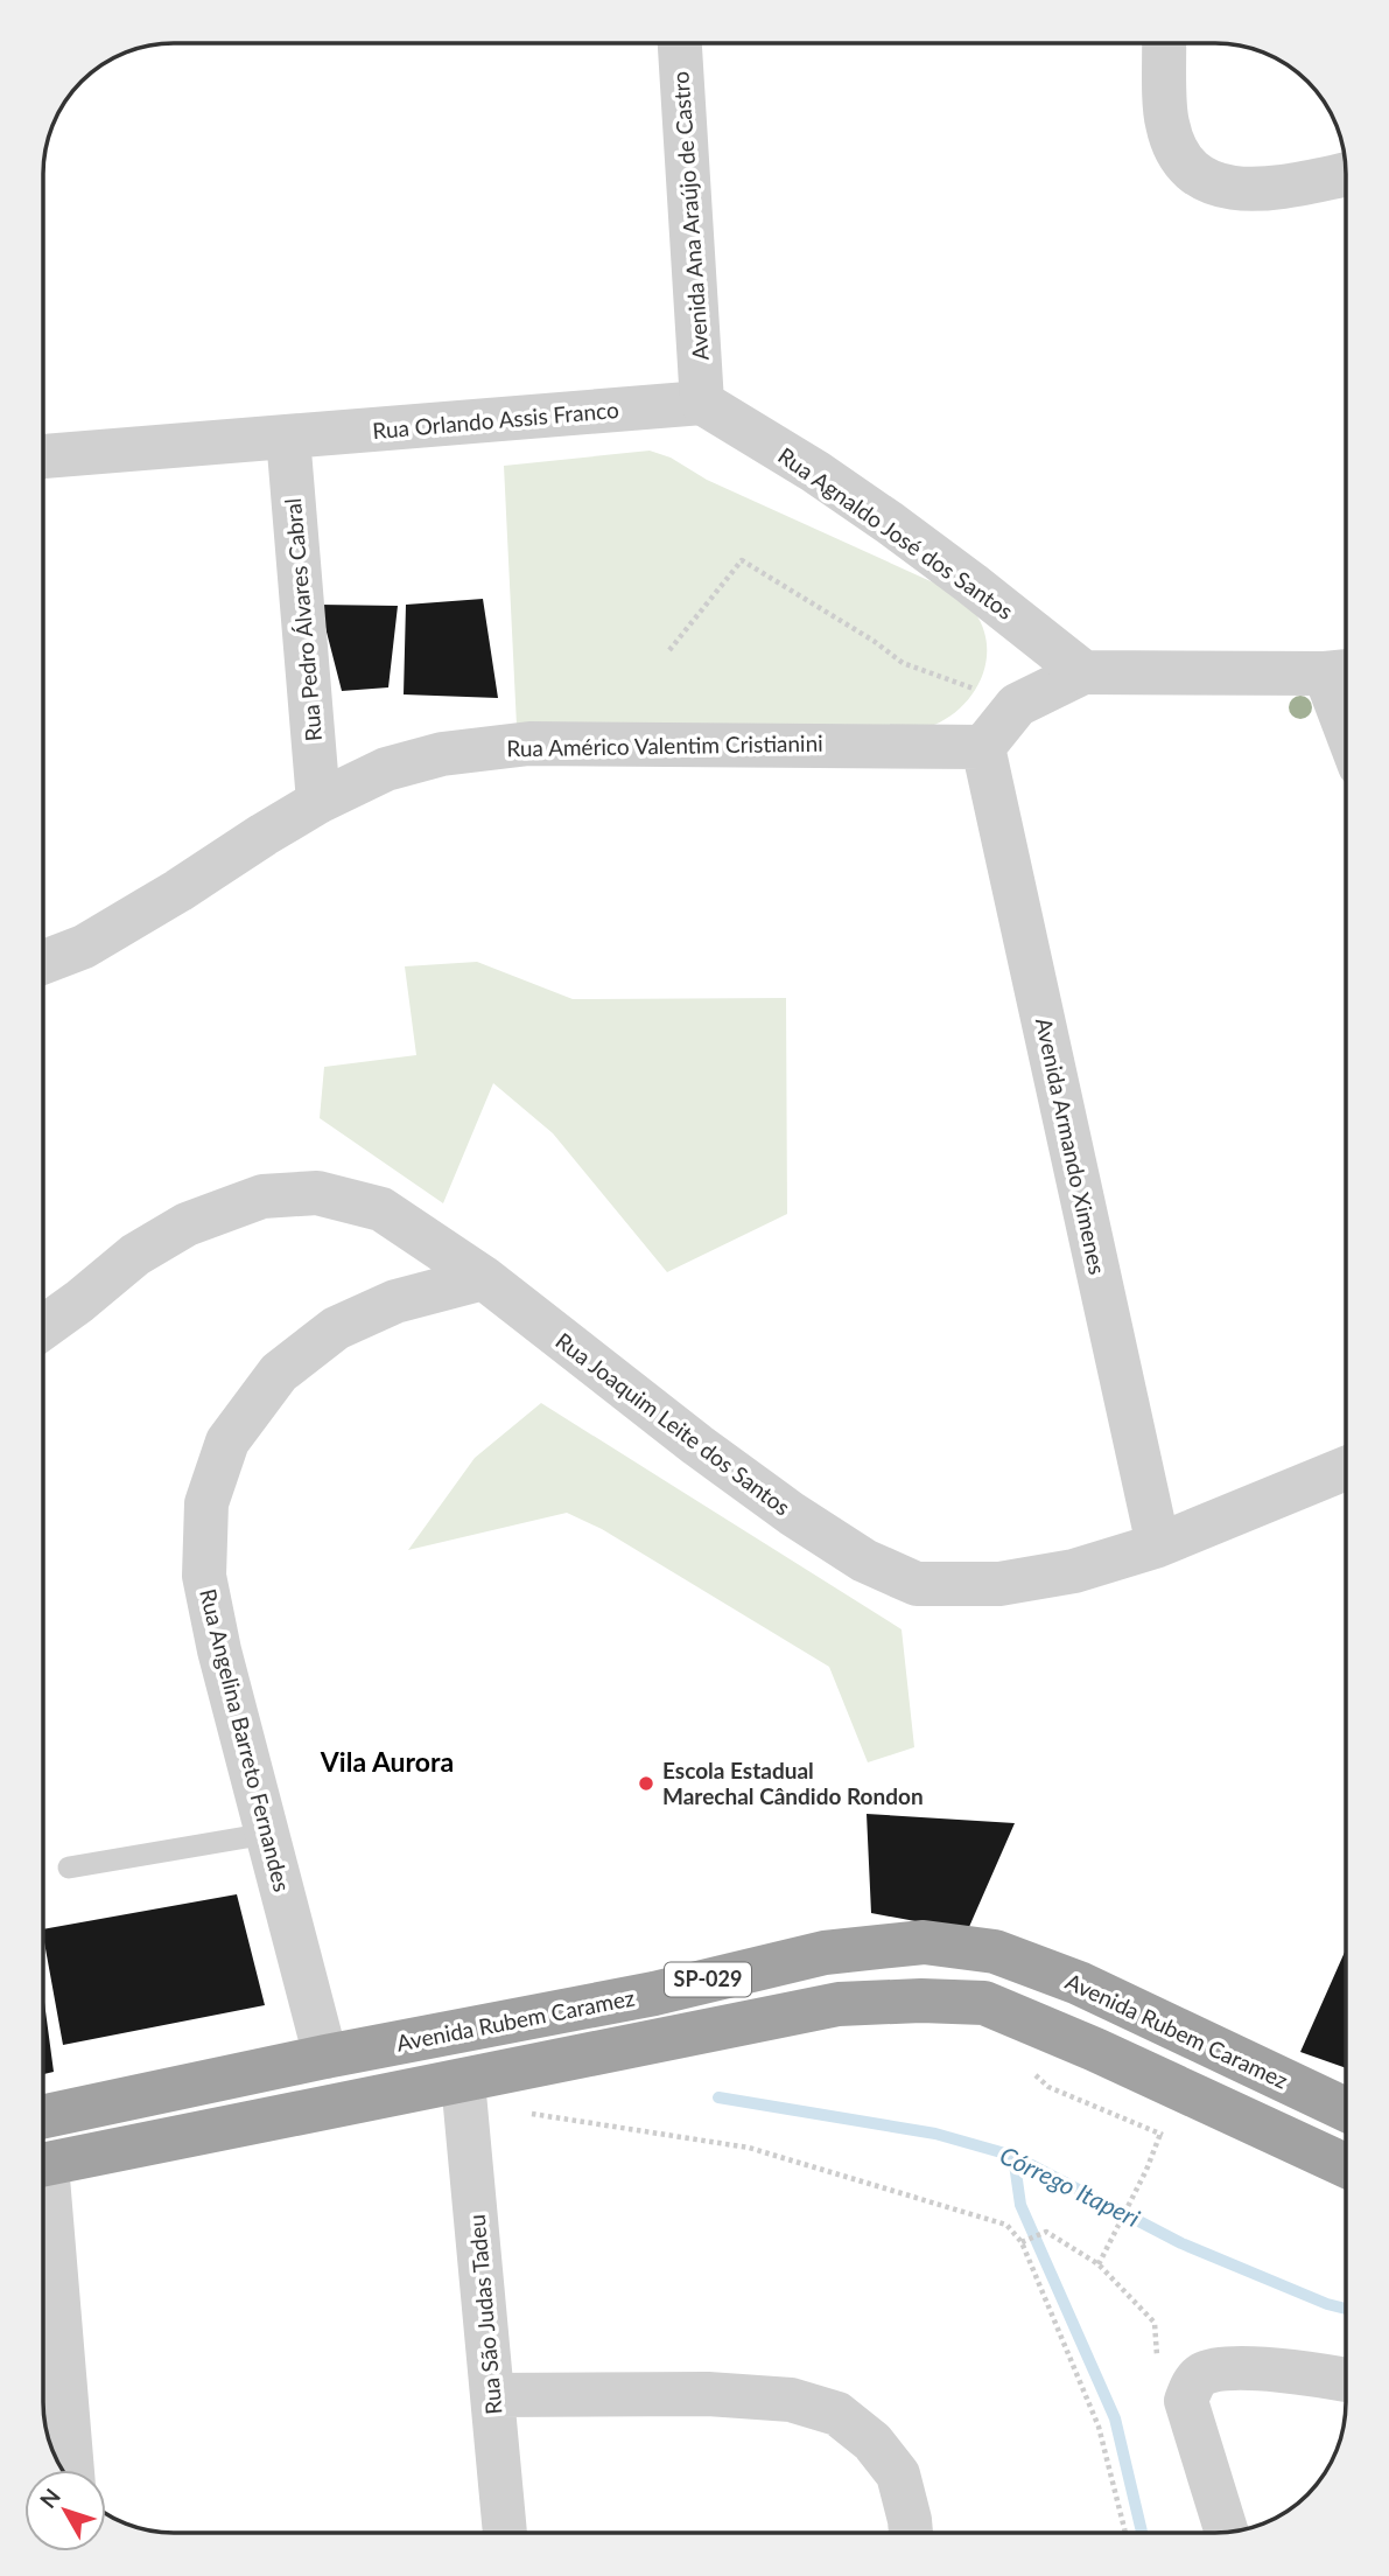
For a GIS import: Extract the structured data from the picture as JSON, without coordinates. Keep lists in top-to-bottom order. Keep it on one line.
{"streets":{"highway":["SP-029","Avenida Rubem Caramez"],"street":["Avenida Ana Araújo de Castro","Rua Orlando Assis Franco","Rua Agnaldo José dos Santos","Rua Pedro Álvares Cabral","Rua Américo Valentim Cristianini","Avenida Armando Ximenes","Rua Joaquim Leite dos Santos","Rua Angelina Barreto Fernandes","Rua São Judas Tadeu"]},"crossings":[["Avenida Ana Araújo de Castro","Rua Orlando Assis Franco"],["Avenida Ana Araújo de Castro","Rua Agnaldo José dos Santos"],["Rua Orlando Assis Franco","Rua Agnaldo José dos Santos"],["Rua Orlando Assis Franco","Rua Pedro Álvares Cabral"],["Rua Pedro Álvares Cabral","Rua Américo Valentim Cristianini"],["Rua Américo Valentim Cristianini","Avenida Armando Ximenes"],["Avenida Armando Ximenes","Rua Joaquim Leite dos Santos"],["Rua Joaquim Leite dos Santos","Rua Angelina Barreto Fernandes"],["Rua Angelina Barreto Fernandes","Avenida Rubem Caramez"],["SP-029","Rua São Judas Tadeu"]],"districts":["Vila Aurora"],"water":["Córrego Itaperi"],"places":["Escola Estadual Marechal Cândido Rondon"],"north":"top left"}
